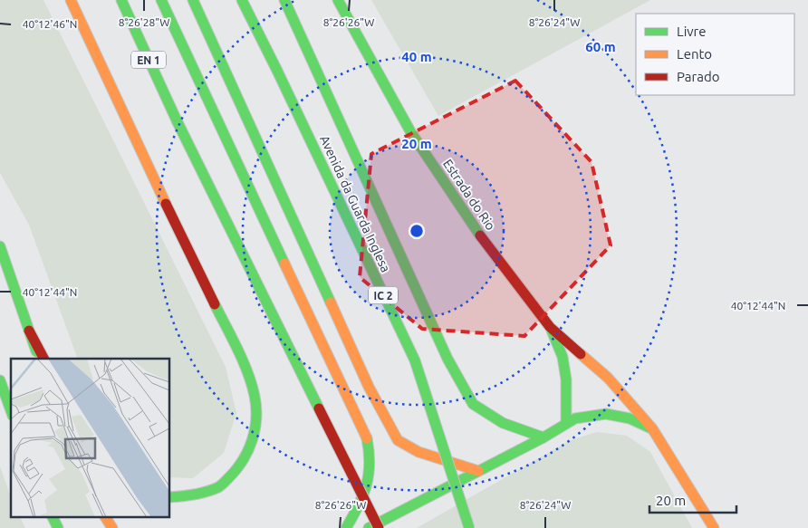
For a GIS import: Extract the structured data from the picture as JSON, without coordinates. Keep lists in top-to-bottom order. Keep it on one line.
{"streets":{"main road":["EN 1","Estrada do Rio","Avenida da Guarda Inglesa","IC 2"]},"legend":["Livre","Lento","Parado"],"scale_bar":"20 m","coordinates":["8°26'28\"W","8°26'26\"W","8°26'24\"W","40°12'46\"N","40°12'44\"N"],"rings":["60 m","40 m","20 m"]}
